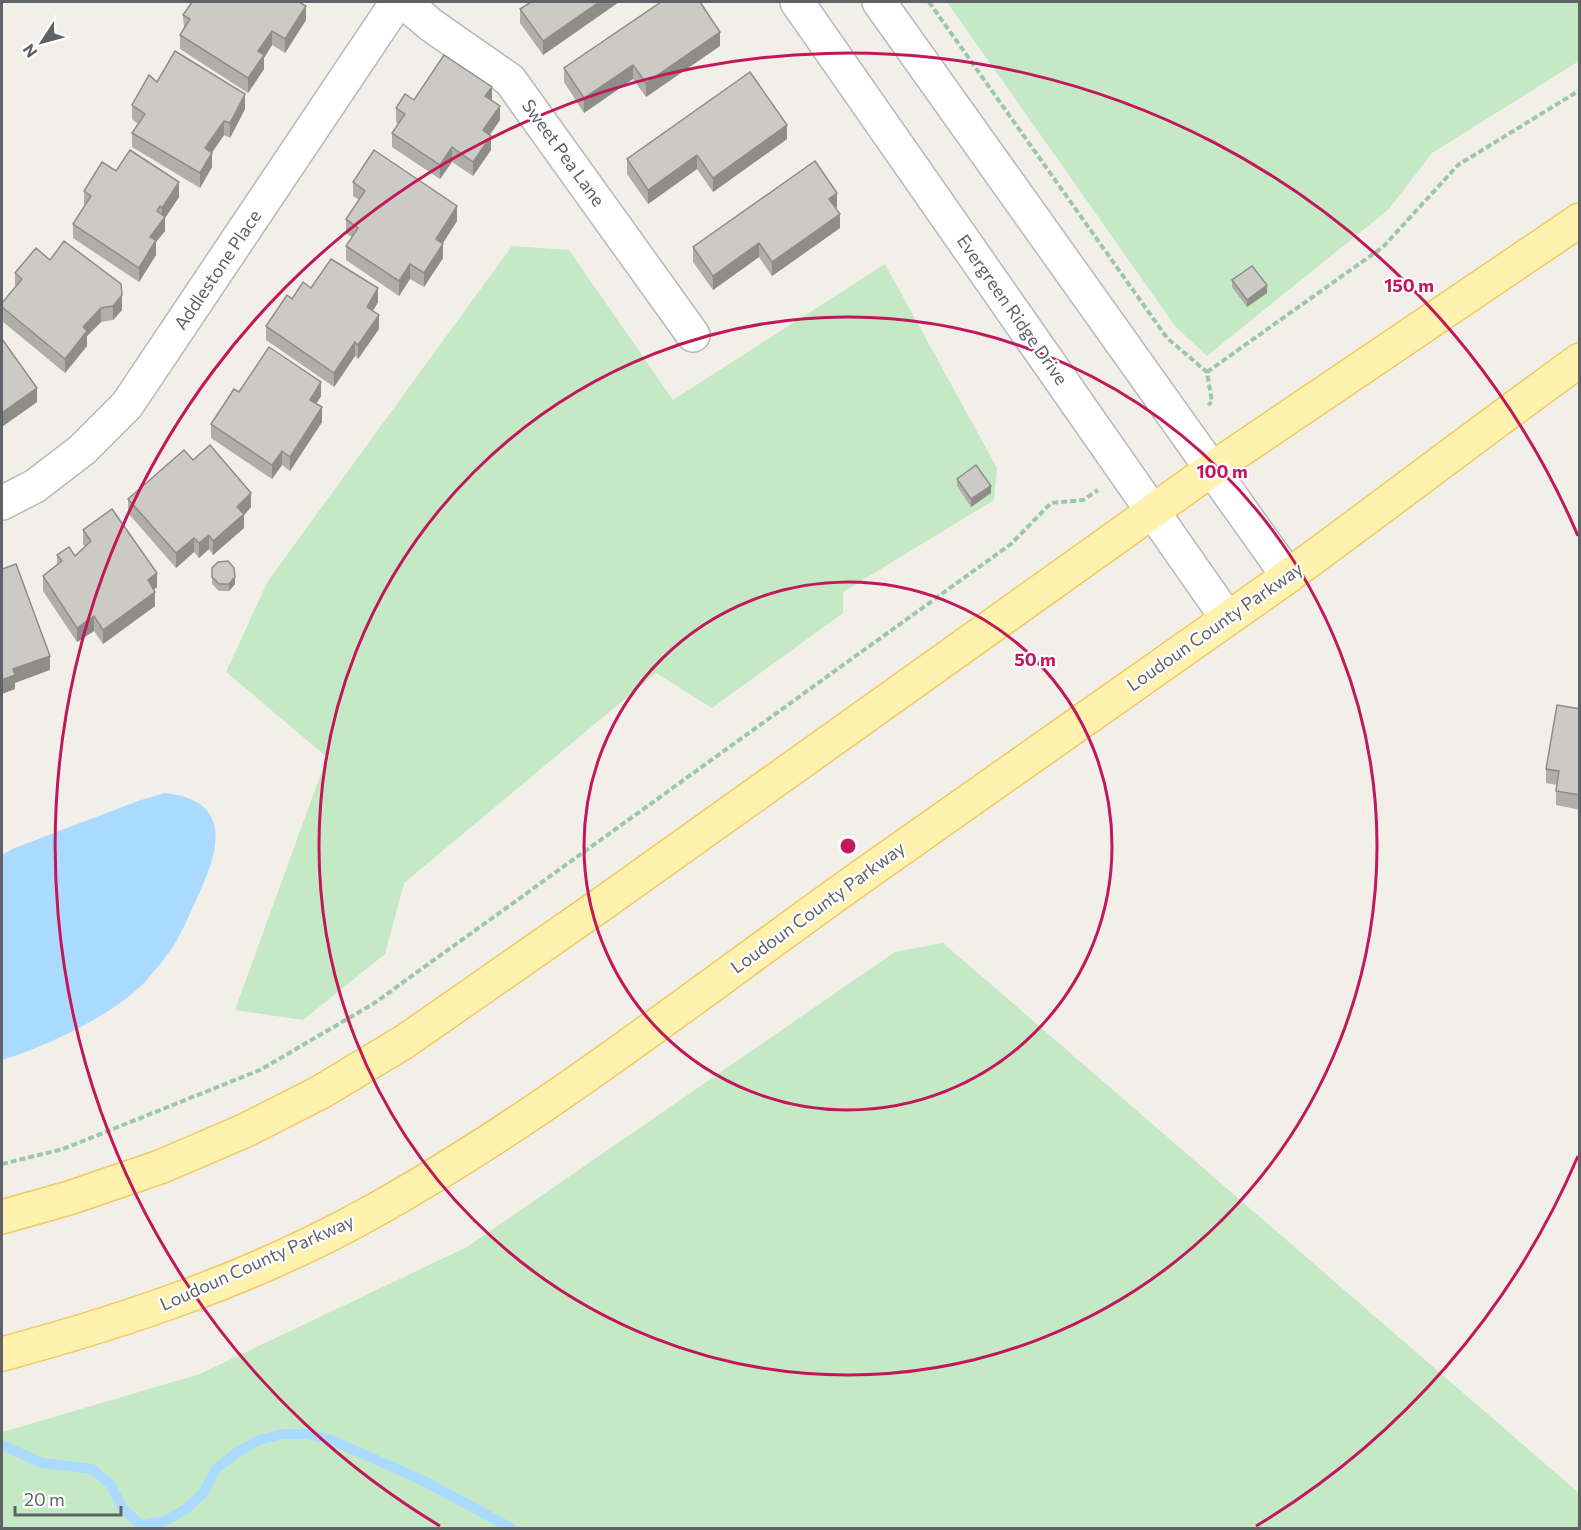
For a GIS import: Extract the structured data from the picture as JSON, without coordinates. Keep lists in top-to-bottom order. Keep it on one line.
{"streets":{"main road":["Loudoun County Parkway"],"street":["Sweet Pea Lane","Addlestone Place","Evergreen Ridge Drive"]},"crossings":[["Evergreen Ridge Drive","Loudoun County Parkway"]],"scale_bar":"20 m","north":"bottom left","rings":["150 m","100 m","50 m"]}
